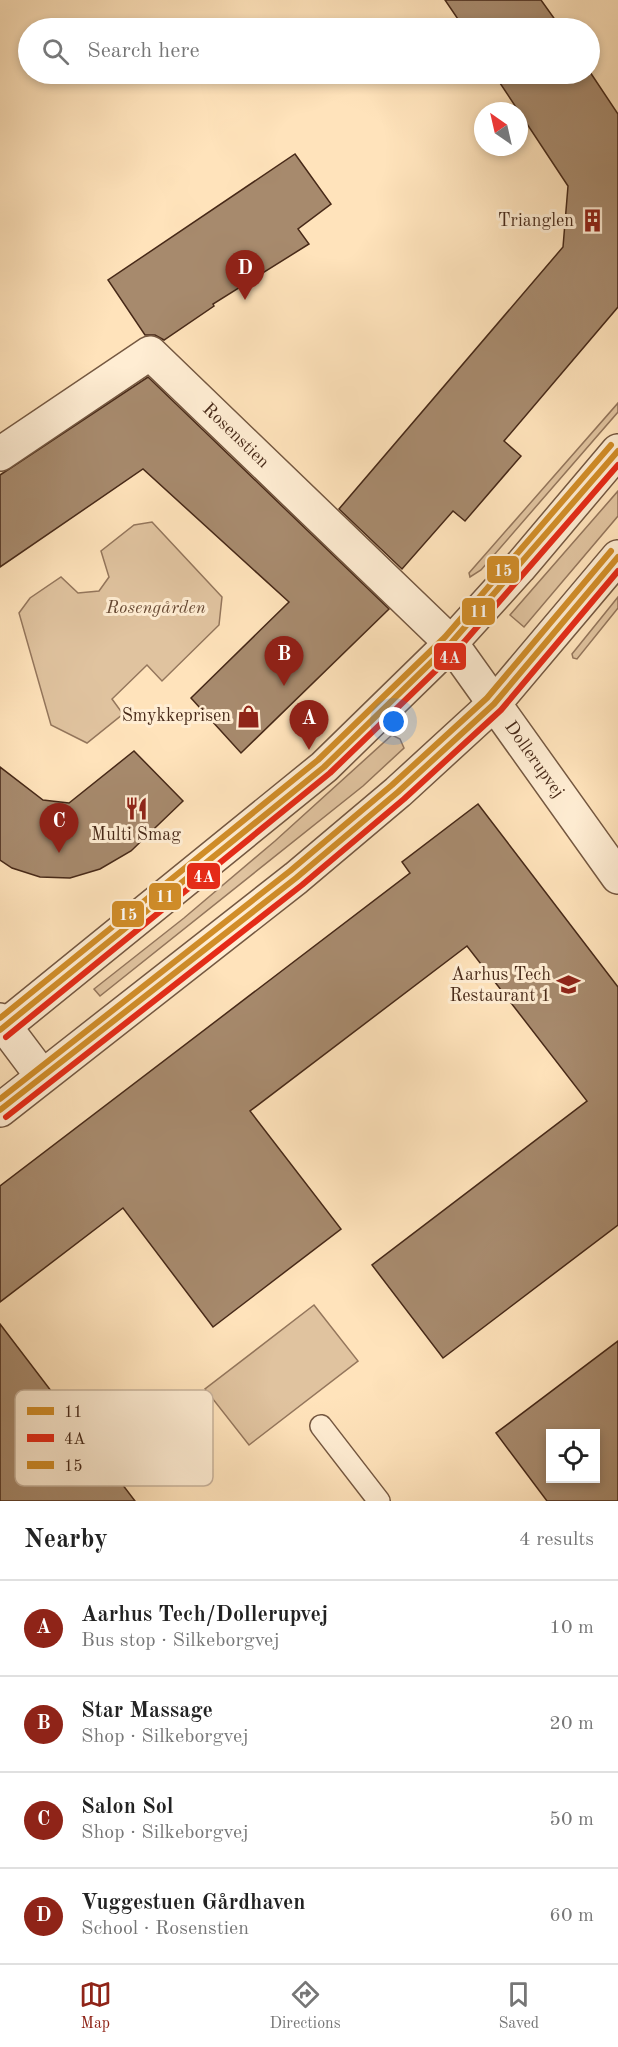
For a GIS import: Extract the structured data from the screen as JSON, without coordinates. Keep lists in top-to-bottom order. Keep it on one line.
{"streets":{"street":["Rosenstien","Dollerupvej"]},"crossings":[["Rosenstien","Dollerupvej"]],"parks":["Rosengården"],"places":{"building":["Trianglen"],"shop":["Smykkeprisen"],"restaurant":["Multi Smag"],"school or university":["Aarhus Tech Restaurant 1"]},"lines":["transit line 15","transit line 11","transit line 4A"],"legend":["11","4A","15"],"north":"top left","page":{"search":"Search here","pins":["D","B","A","C"],"heading":["Nearby","4 results"],"list":[{"mark":"A","name":"Aarhus Tech/Dollerupvej","note":"Bus stop · Silkeborgvej","value":"10 m"},{"mark":"B","name":"Star Massage","note":"Shop · Silkeborgvej","value":"20 m"},{"mark":"C","name":"Salon Sol","note":"Shop · Silkeborgvej","value":"50 m"},{"mark":"D","name":"Vuggestuen Gårdhaven","note":"School · Rosenstien","value":"60 m"}],"nav":["Map","Directions","Saved"]}}
